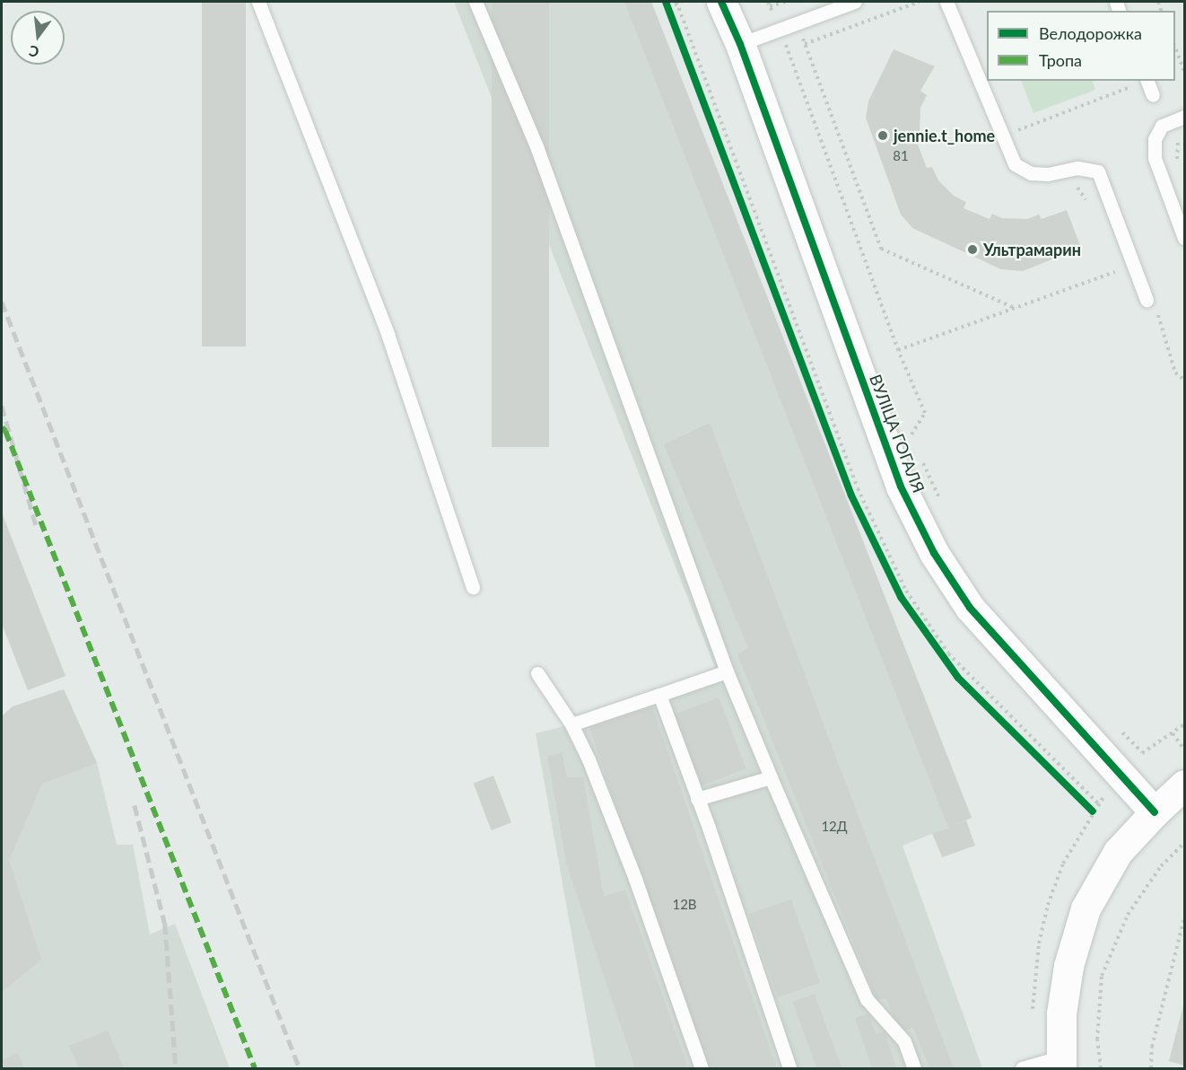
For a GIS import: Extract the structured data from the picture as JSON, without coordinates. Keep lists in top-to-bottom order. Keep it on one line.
{"streets":{"street":["ВУЛІЦА ГОГАЛЯ"]},"places":["jennie.t_home","Ультрамарин"],"house_numbers":["81","12Д","12В"],"legend":["Велодорожка","Тропа"],"north":"bottom"}
